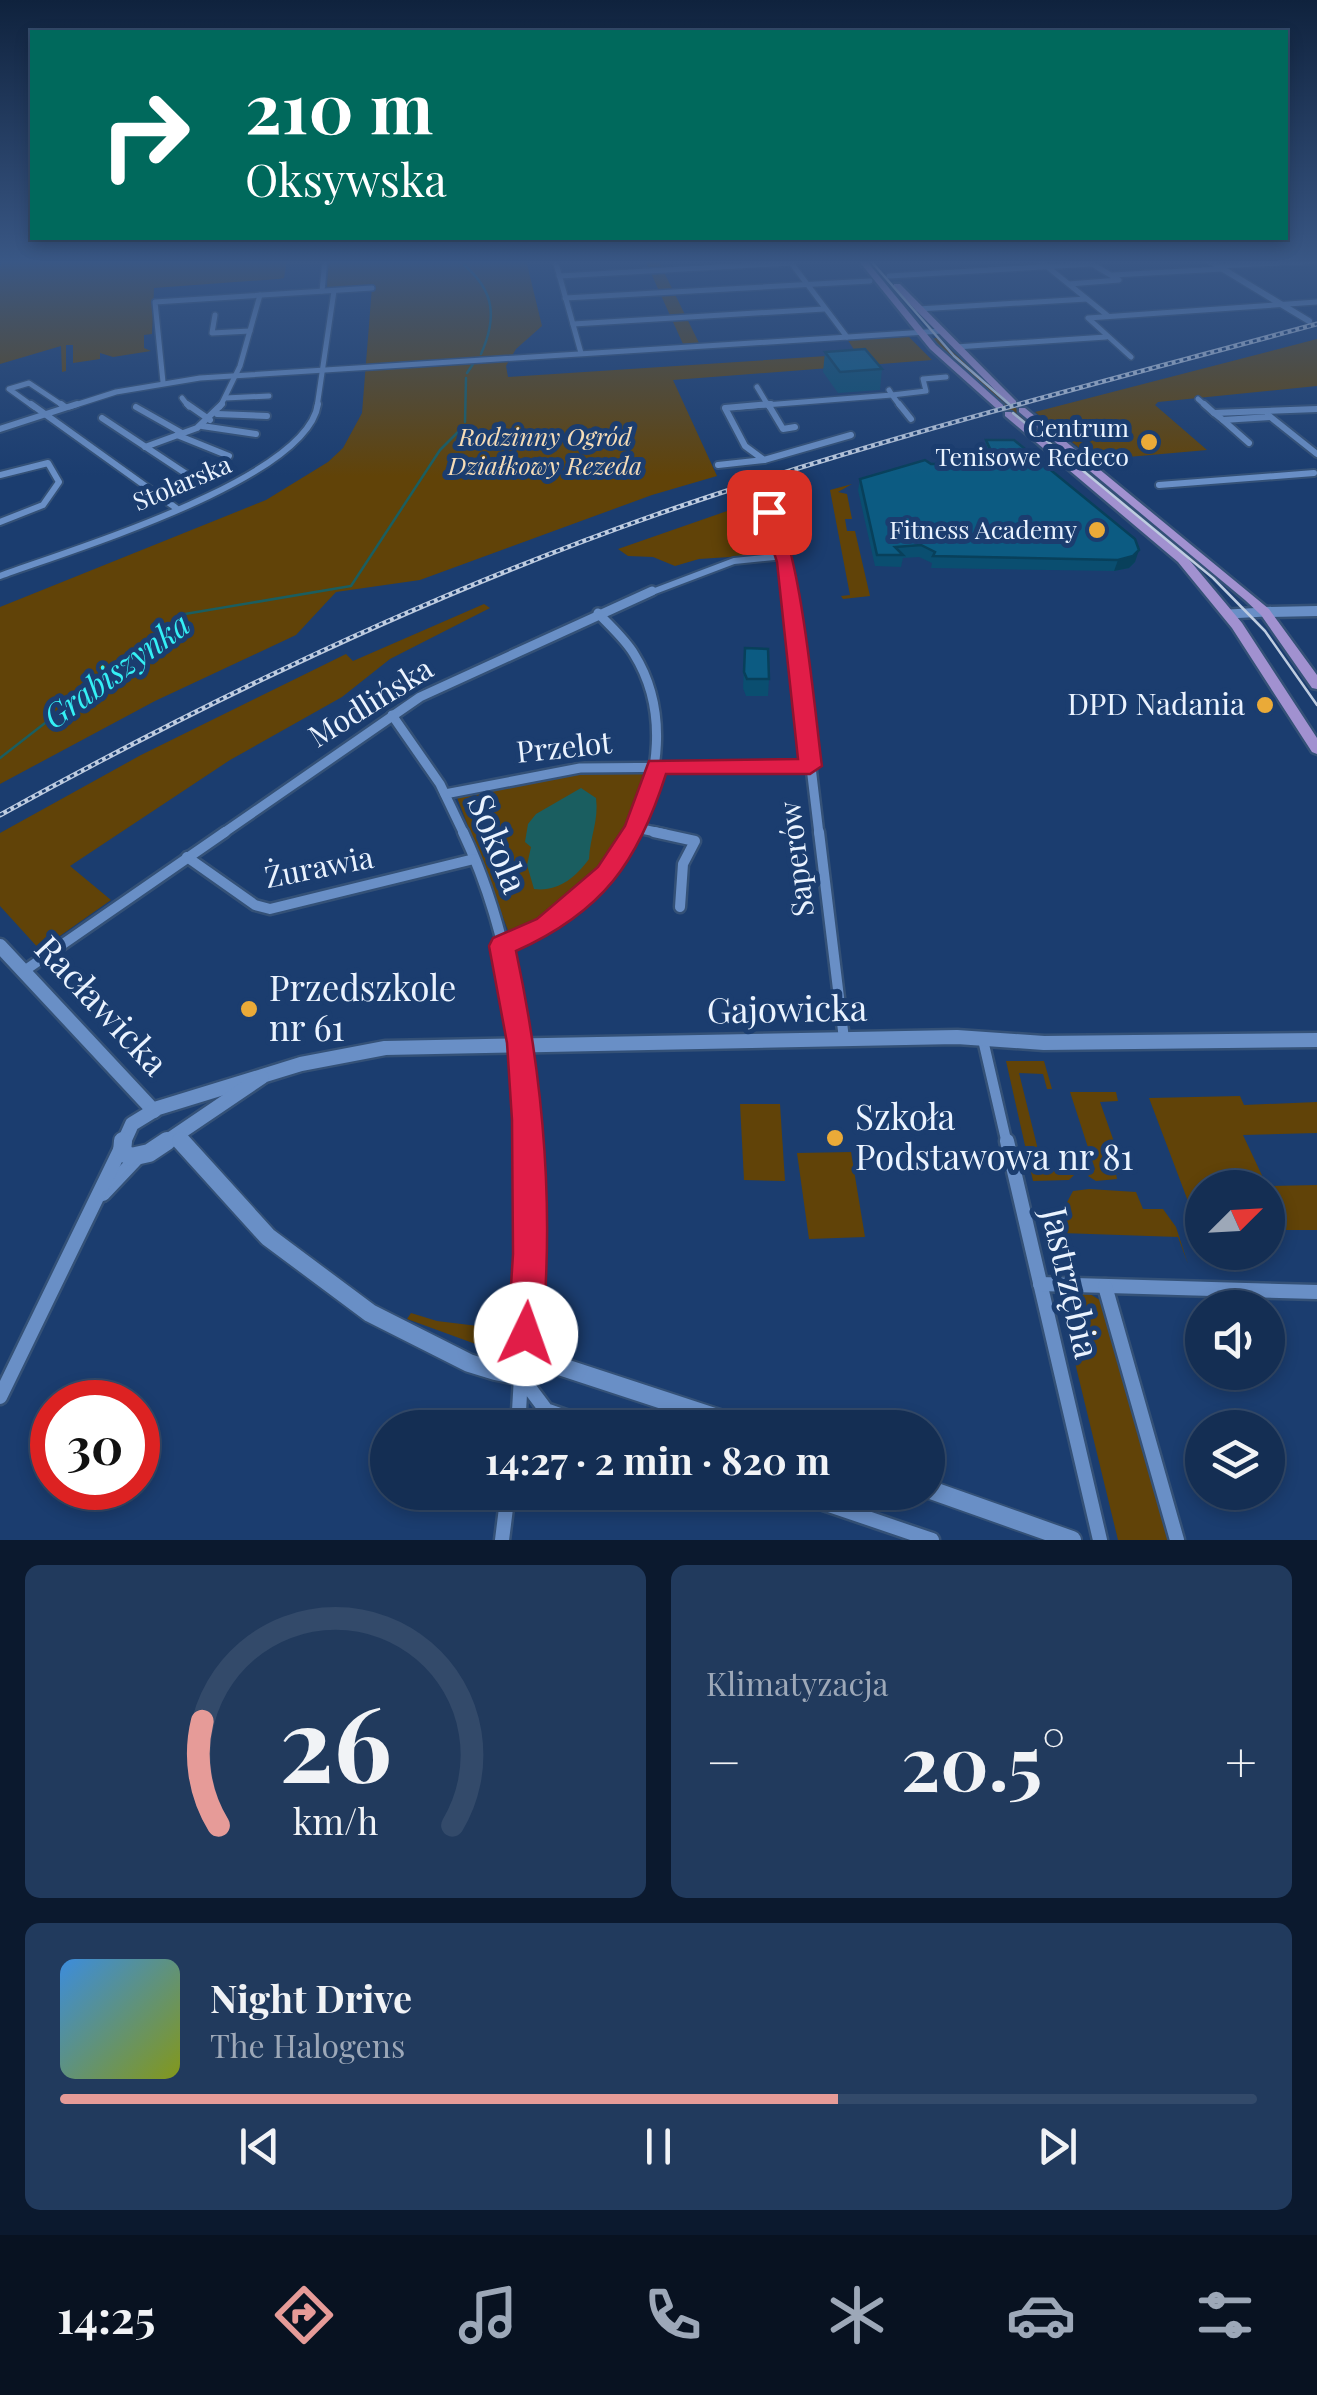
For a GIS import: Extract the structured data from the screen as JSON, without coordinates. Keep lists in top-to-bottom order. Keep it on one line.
{"streets":{"street":["Stolarska","Modlińska","Przelot","Sokola","Saperów","Żurawia","Racławicka","Gajowicka","Jastrzębia"]},"crossings":[["Modlińska","Sokola"],["Modlińska","Saperów"],["Modlińska","Żurawia"],["Modlińska","Racławicka"],["Przelot","Sokola"],["Przelot","Saperów"],["Sokola","Żurawia"],["Sokola","Gajowicka"],["Saperów","Gajowicka"],["Racławicka","Gajowicka"],["Gajowicka","Jastrzębia"]],"water":["Grabiszynka"],"parks":["Rodzinny Ogród Działkowy Rezeda"],"places":["Centrum Tenisowe Redeco","Fitness Academy","DPD Nadania","Przedszkole nr 61","Szkoła Podstawowa nr 81"],"north":"top right","page":{"turn":["210 m","Oksywska"],"limit":"30","trip":"14:27 · 2 min · 820 m","tile":"Klimatyzacja","heat":["−","20.5°","+"],"song":["Night Drive","The Halogens"],"tabs":"14:25","gauge":["26","km/h"]}}
